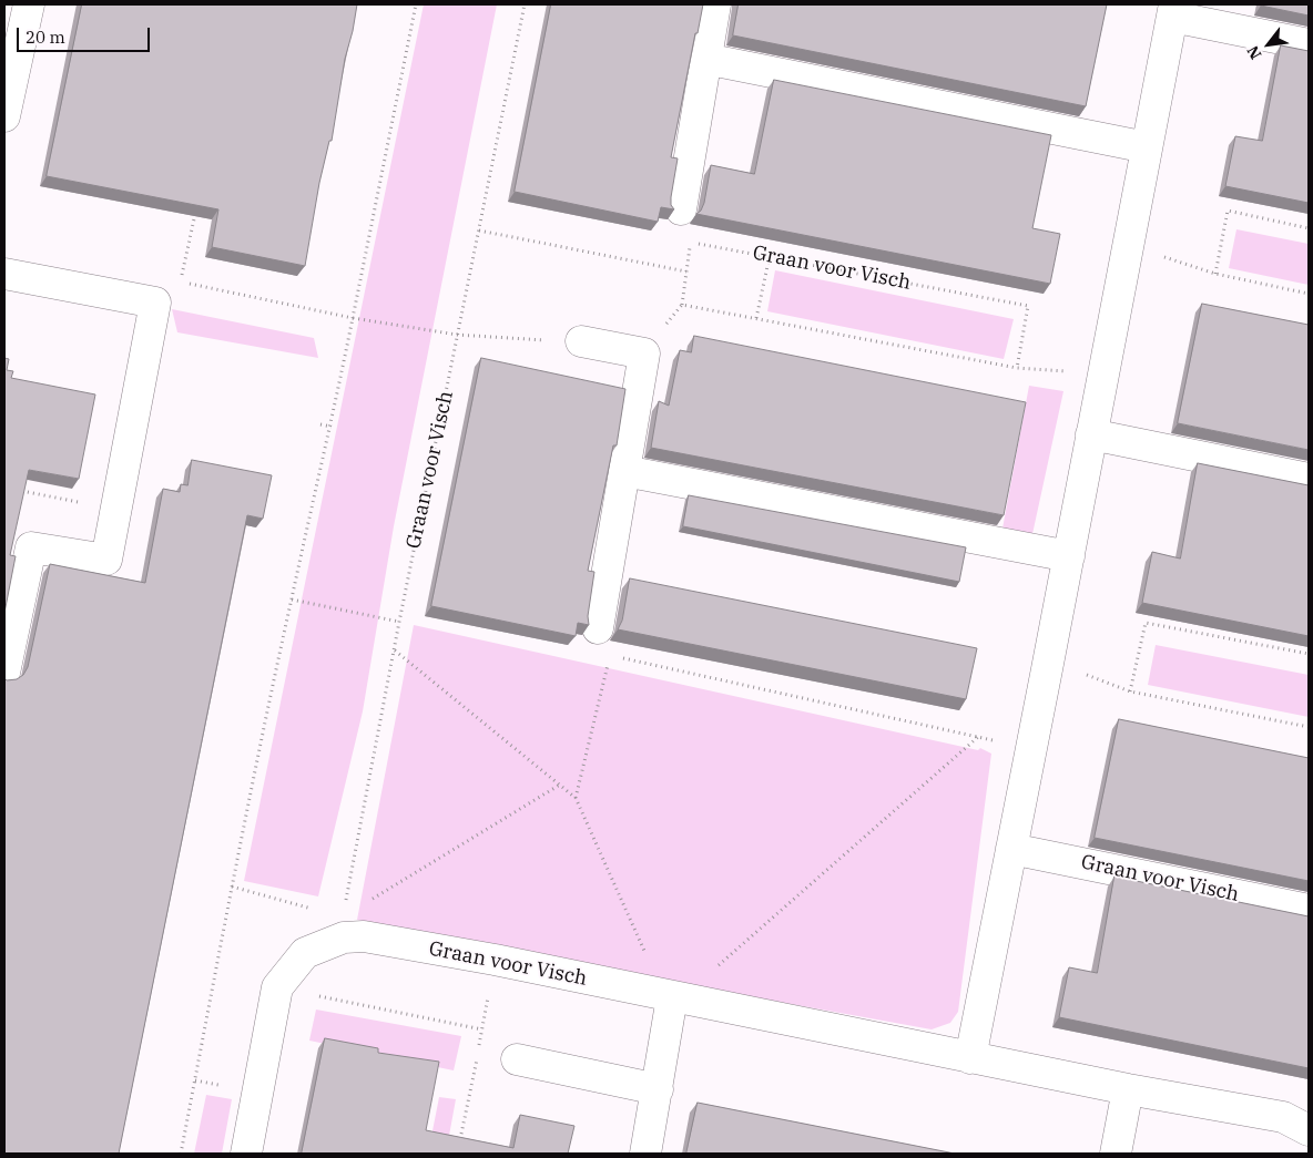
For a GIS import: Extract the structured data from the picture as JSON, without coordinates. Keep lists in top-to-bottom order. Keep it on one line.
{"streets":{"street":["Graan voor Visch"]},"scale_bar":"20 m","north":"bottom left"}
